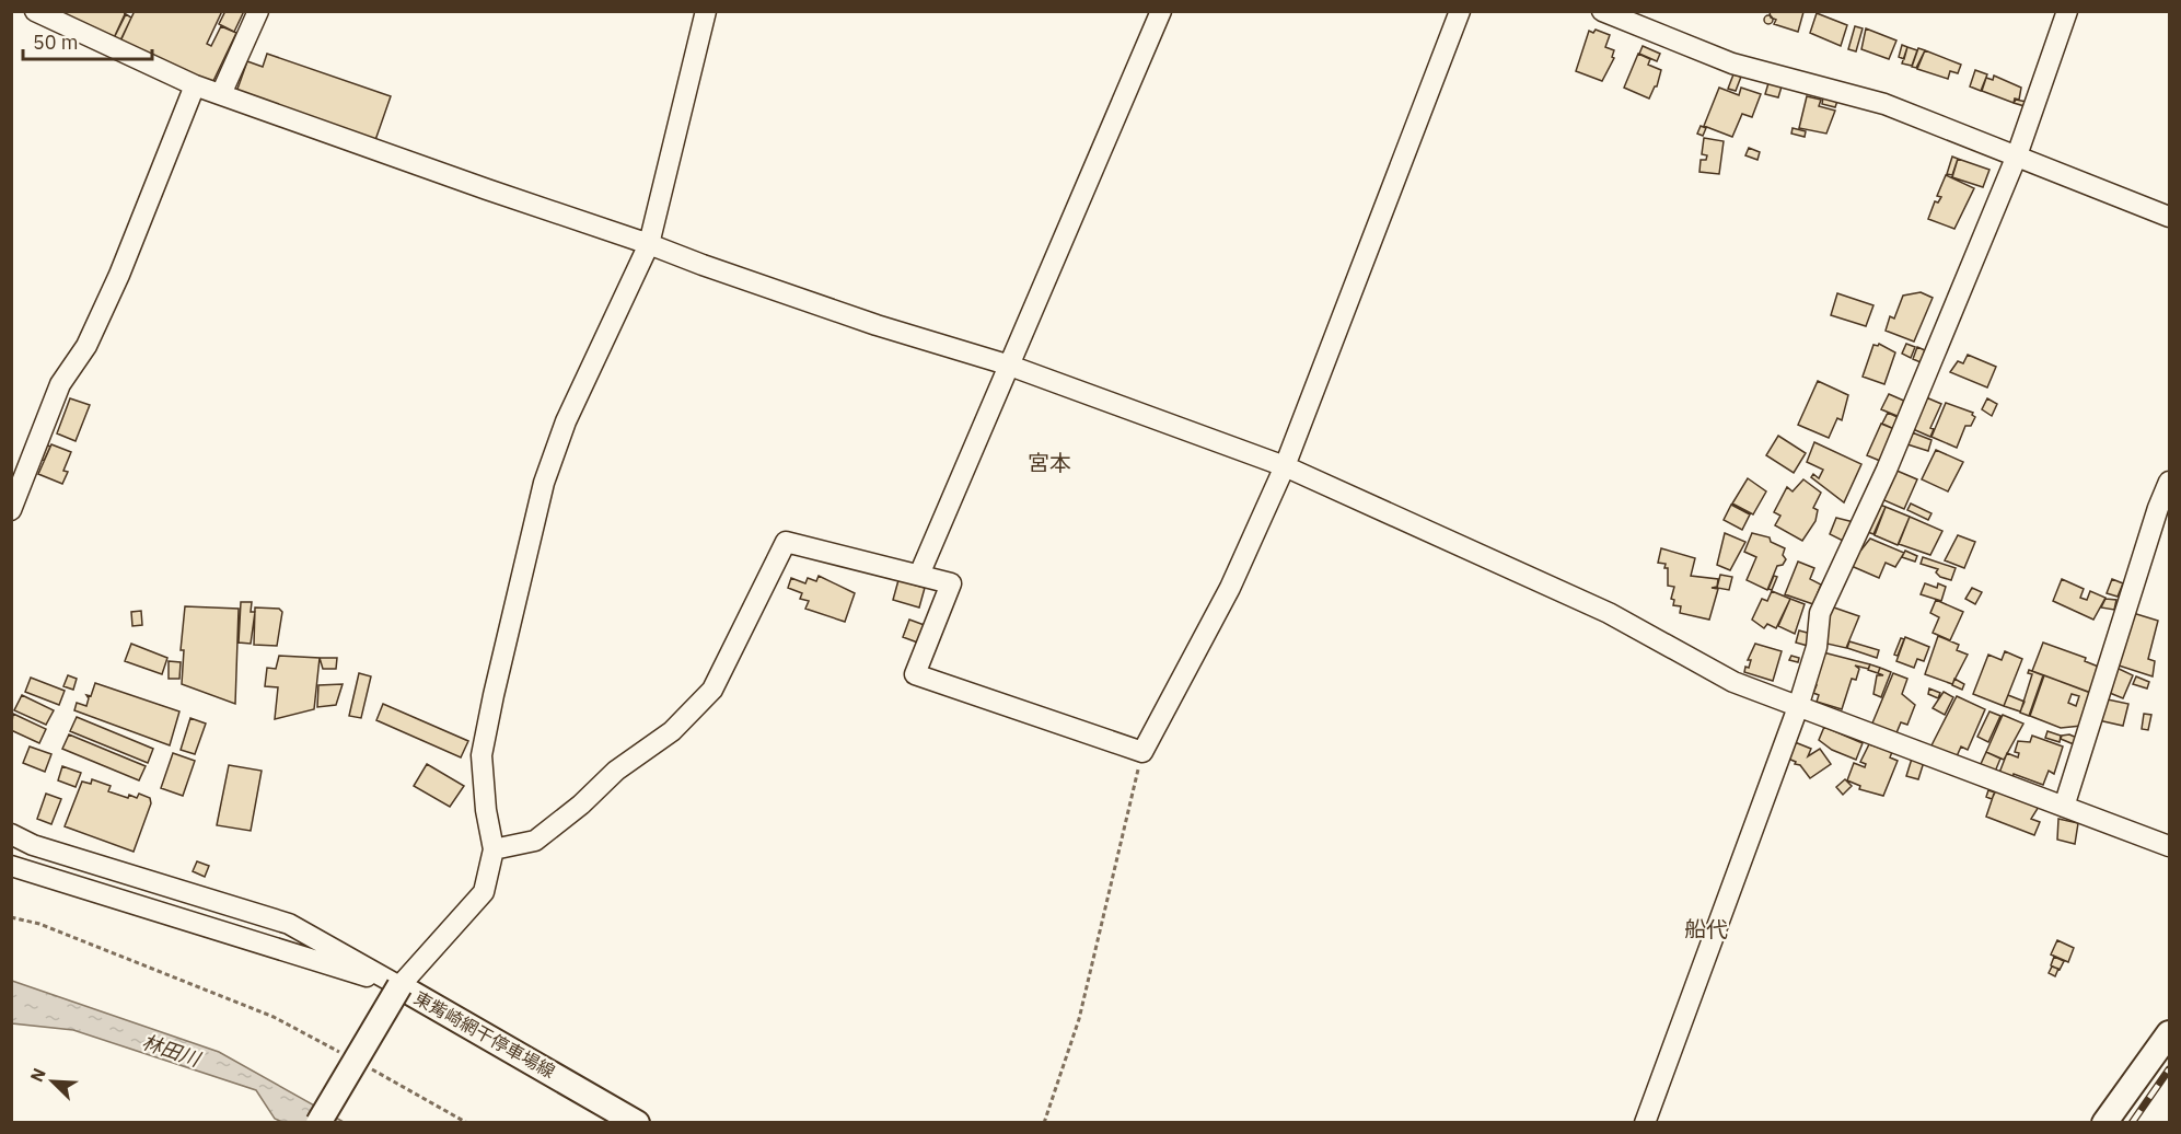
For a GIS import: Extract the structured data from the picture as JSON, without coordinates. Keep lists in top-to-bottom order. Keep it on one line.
{"streets":{"main road":["東觜崎網干停車場線"]},"districts":["宮本","船代"],"water":["林田川"],"scale_bar":"50 m","north":"top left"}
